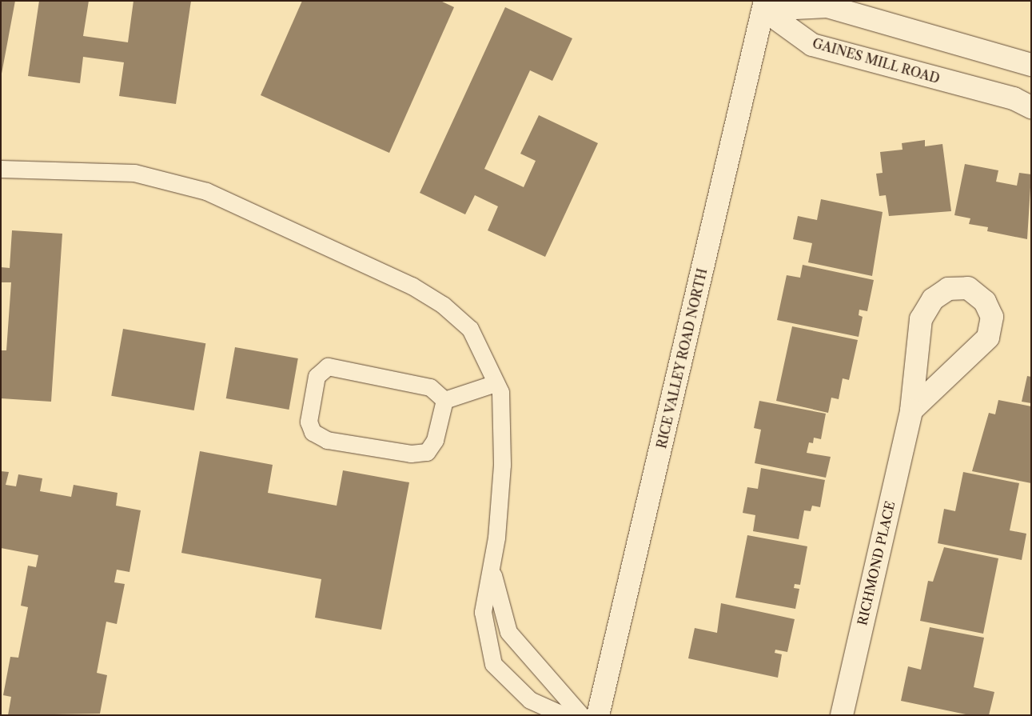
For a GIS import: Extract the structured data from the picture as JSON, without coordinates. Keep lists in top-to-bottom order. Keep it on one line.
{"streets":{"street":["GAINES MILL ROAD","RICE VALLEY ROAD NORTH","RICHMOND PLACE"]},"crossings":[["GAINES MILL ROAD","RICE VALLEY ROAD NORTH"]]}
